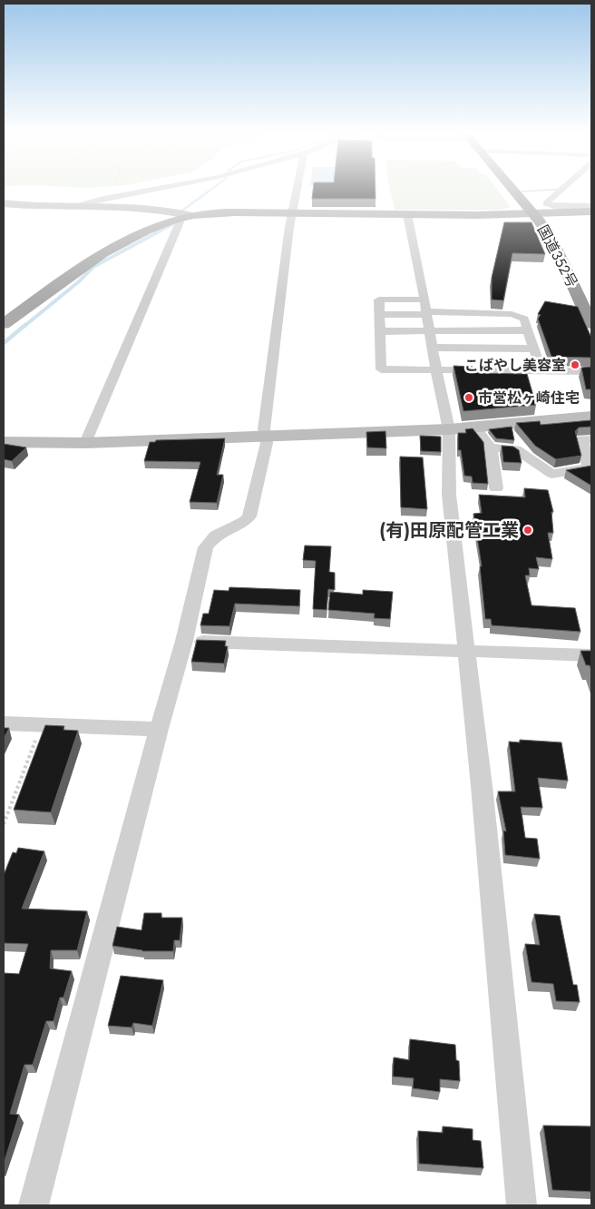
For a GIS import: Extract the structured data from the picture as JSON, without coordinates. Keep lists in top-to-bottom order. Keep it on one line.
{"streets":{"highway":["国道352号"]},"places":["こばやし美容室","市営松ヶ崎住宅","(有)田原配管工業"]}
